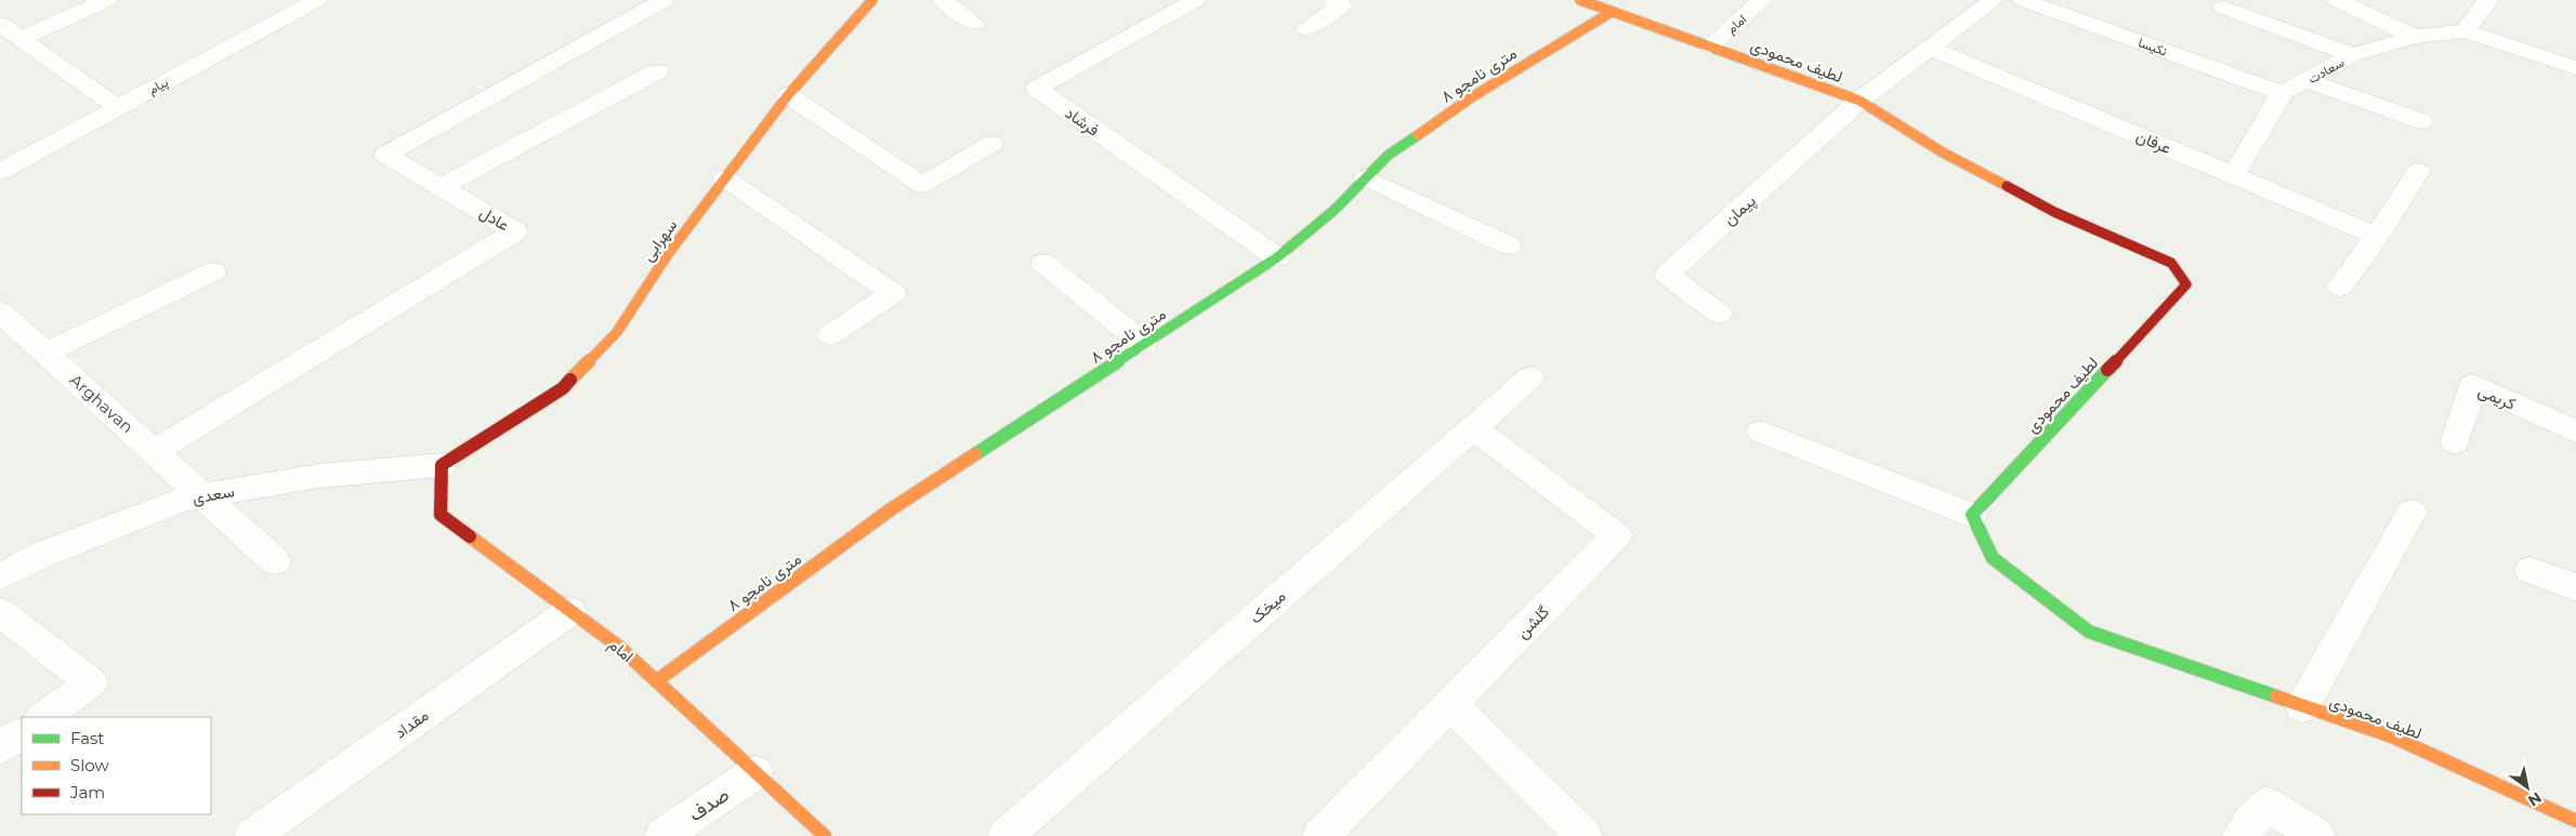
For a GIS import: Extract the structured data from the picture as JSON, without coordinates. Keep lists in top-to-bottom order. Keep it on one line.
{"streets":{"street":["امام","نکیسا","لطیف محمودی","سعادت","۸ متری نامجو","پیام","فرشاد","عرفان","پیمان","عادل","سهرابی","کریمی","Arghavan","سعدی","میخک","گلشن","مقداد","صدف"]},"crossings":[["امام","لطیف محمودی"],["امام","۸ متری نامجو"],["امام","سهرابی"],["امام","سعدی"],["امام","مقداد"],["امام","صدف"],["نکیسا","سعادت"],["لطیف محمودی","۸ متری نامجو"],["لطیف محمودی","پیمان"],["۸ متری نامجو","فرشاد"],["عادل","Arghavan"],["سهرابی","سعدی"],["Arghavan","سعدی"],["میخک","گلشن"]],"legend":["Fast","Slow","Jam"],"north":"bottom right"}
